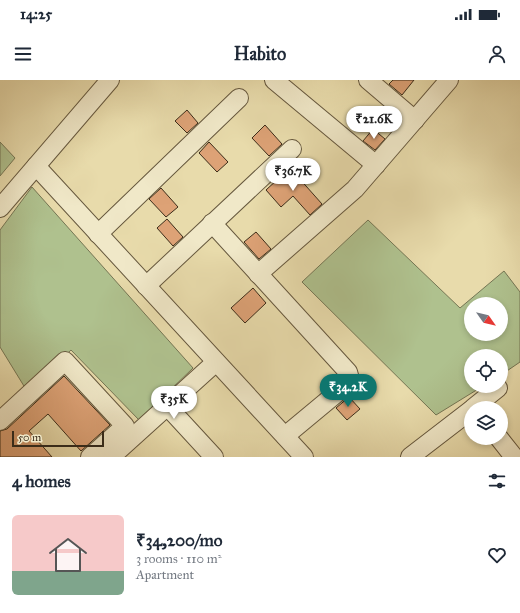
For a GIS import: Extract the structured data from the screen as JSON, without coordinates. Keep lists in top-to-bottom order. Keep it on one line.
{"scale_bar":"50 m","north":"bottom right","page":{"status":"14:25","header":"Habito","price":["₹21.6K","₹36.7K","₹34.2K","₹35K"],"scale":"50 m","heading":"4 homes","list":[{"name":"₹34,200/mo","note":"3 rooms · 110 m² · Apartment"}]}}
